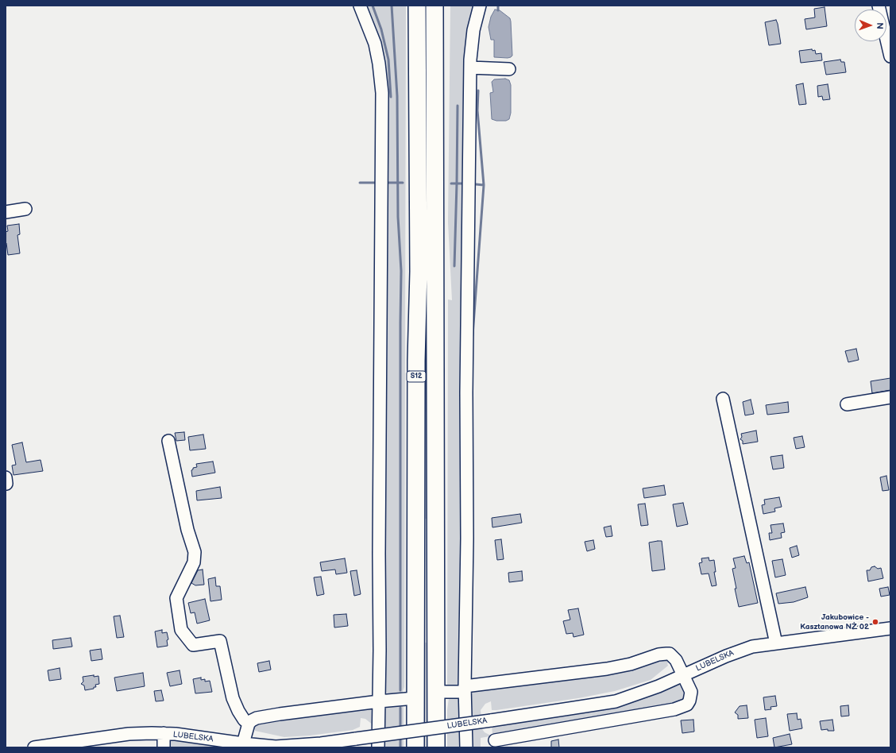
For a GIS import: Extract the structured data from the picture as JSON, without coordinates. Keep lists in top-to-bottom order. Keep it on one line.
{"streets":{"highway":["S12"],"street":["LUBELSKA"]},"places":["Jakubowice - Kasztanowa NŻ 02"],"north":"right"}
